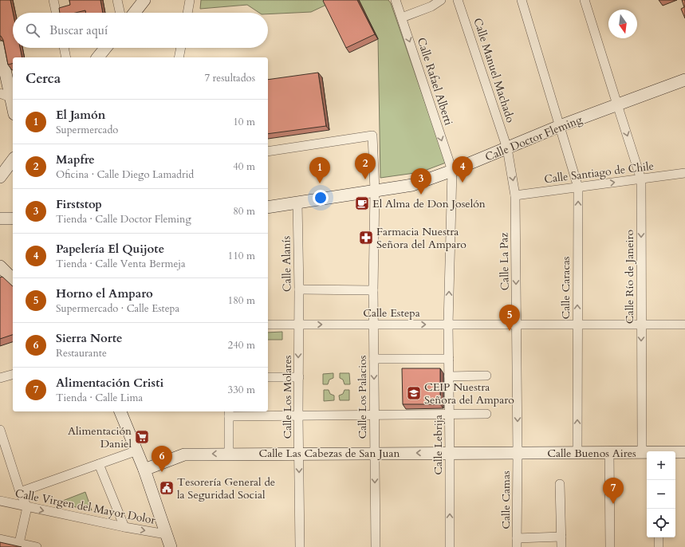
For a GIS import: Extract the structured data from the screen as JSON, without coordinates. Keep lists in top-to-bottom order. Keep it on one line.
{"streets":{"main road":["Calle Doctor Fleming","Calle Las Cabezas de San Juan","Calle Buenos Aires"],"street":["Calle Manuel Machado","Calle Rafael Alberti","Calle Santiago de Chile","Calle La Paz","Calle Alanís","Calle Río de Janeiro","Calle Caracas","Calle Estepa","Calle Los Molares","Calle Los Palacios","Calle Lebrija","Calle Camas","Calle Virgen del Mayor Dolor"]},"crossings":[["Calle Manuel Machado","Calle Doctor Fleming"],["Calle Manuel Machado","Calle La Paz"],["Calle Rafael Alberti","Calle Doctor Fleming"],["Calle Rafael Alberti","Calle Estepa"],["Calle Rafael Alberti","Calle Lebrija"],["Calle Doctor Fleming","Calle La Paz"],["Calle Doctor Fleming","Calle Alanís"],["Calle Doctor Fleming","Calle Río de Janeiro"],["Calle Doctor Fleming","Calle Caracas"],["Calle Doctor Fleming","Calle Los Palacios"],["Calle Santiago de Chile","Calle La Paz"],["Calle Santiago de Chile","Calle Río de Janeiro"],["Calle Santiago de Chile","Calle Caracas"],["Calle La Paz","Calle Estepa"],["Calle La Paz","Calle Las Cabezas de San Juan"],["Calle La Paz","Calle Buenos Aires"],["Calle La Paz","Calle Camas"],["Calle Alanís","Calle Estepa"],["Calle Alanís","Calle Los Molares"],["Calle Río de Janeiro","Calle Estepa"],["Calle Río de Janeiro","Calle Buenos Aires"],["Calle Caracas","Calle Estepa"],["Calle Caracas","Calle Buenos Aires"],["Calle Estepa","Calle Los Molares"],["Calle Estepa","Calle Los Palacios"],["Calle Estepa","Calle Lebrija"],["Calle Los Molares","Calle Las Cabezas de San Juan"],["Calle Los Palacios","Calle Las Cabezas de San Juan"],["Calle Lebrija","Calle Las Cabezas de San Juan"],["Calle Las Cabezas de San Juan","Calle Buenos Aires"],["Calle Las Cabezas de San Juan","Calle Camas"],["Calle Buenos Aires","Calle Camas"]],"one_way":["Calle Santiago de Chile","Calle La Paz","Calle Río de Janeiro","Calle Caracas","Calle Los Molares","Calle Lebrija","Calle Las Cabezas de San Juan","Calle Virgen del Mayor Dolor"],"places":{"cafe":["El Alma de Don Joselón"],"pharmacy":["Farmacia Nuestra Señora del Amparo"],"school or university":["CEIP Nuestra Señora del Amparo"],"supermarket":["Alimentación Daniel"],"public building":["Tesorería General de la Seguridad Social"]},"north":"bottom","page":{"search":"Buscar aquí","heading":["Cerca","7 resultados"],"list":[{"mark":"1","name":"El Jamón","note":"Supermercado","value":"10 m"},{"mark":"2","name":"Mapfre","note":"Oficina · Calle Diego Lamadrid","value":"40 m"},{"mark":"3","name":"Firststop","note":"Tienda · Calle Doctor Fleming","value":"80 m"},{"mark":"4","name":"Papelería El Quijote","note":"Tienda · Calle Venta Bermeja","value":"110 m"},{"mark":"5","name":"Horno el Amparo","note":"Supermercado · Calle Estepa","value":"180 m"},{"mark":"6","name":"Sierra Norte","note":"Restaurante","value":"240 m"},{"mark":"7","name":"Alimentación Cristi","note":"Tienda · Calle Lima","value":"330 m"}],"pins":["2","4","1","3","5","6","7"],"map_buttons":["+","−"]}}
